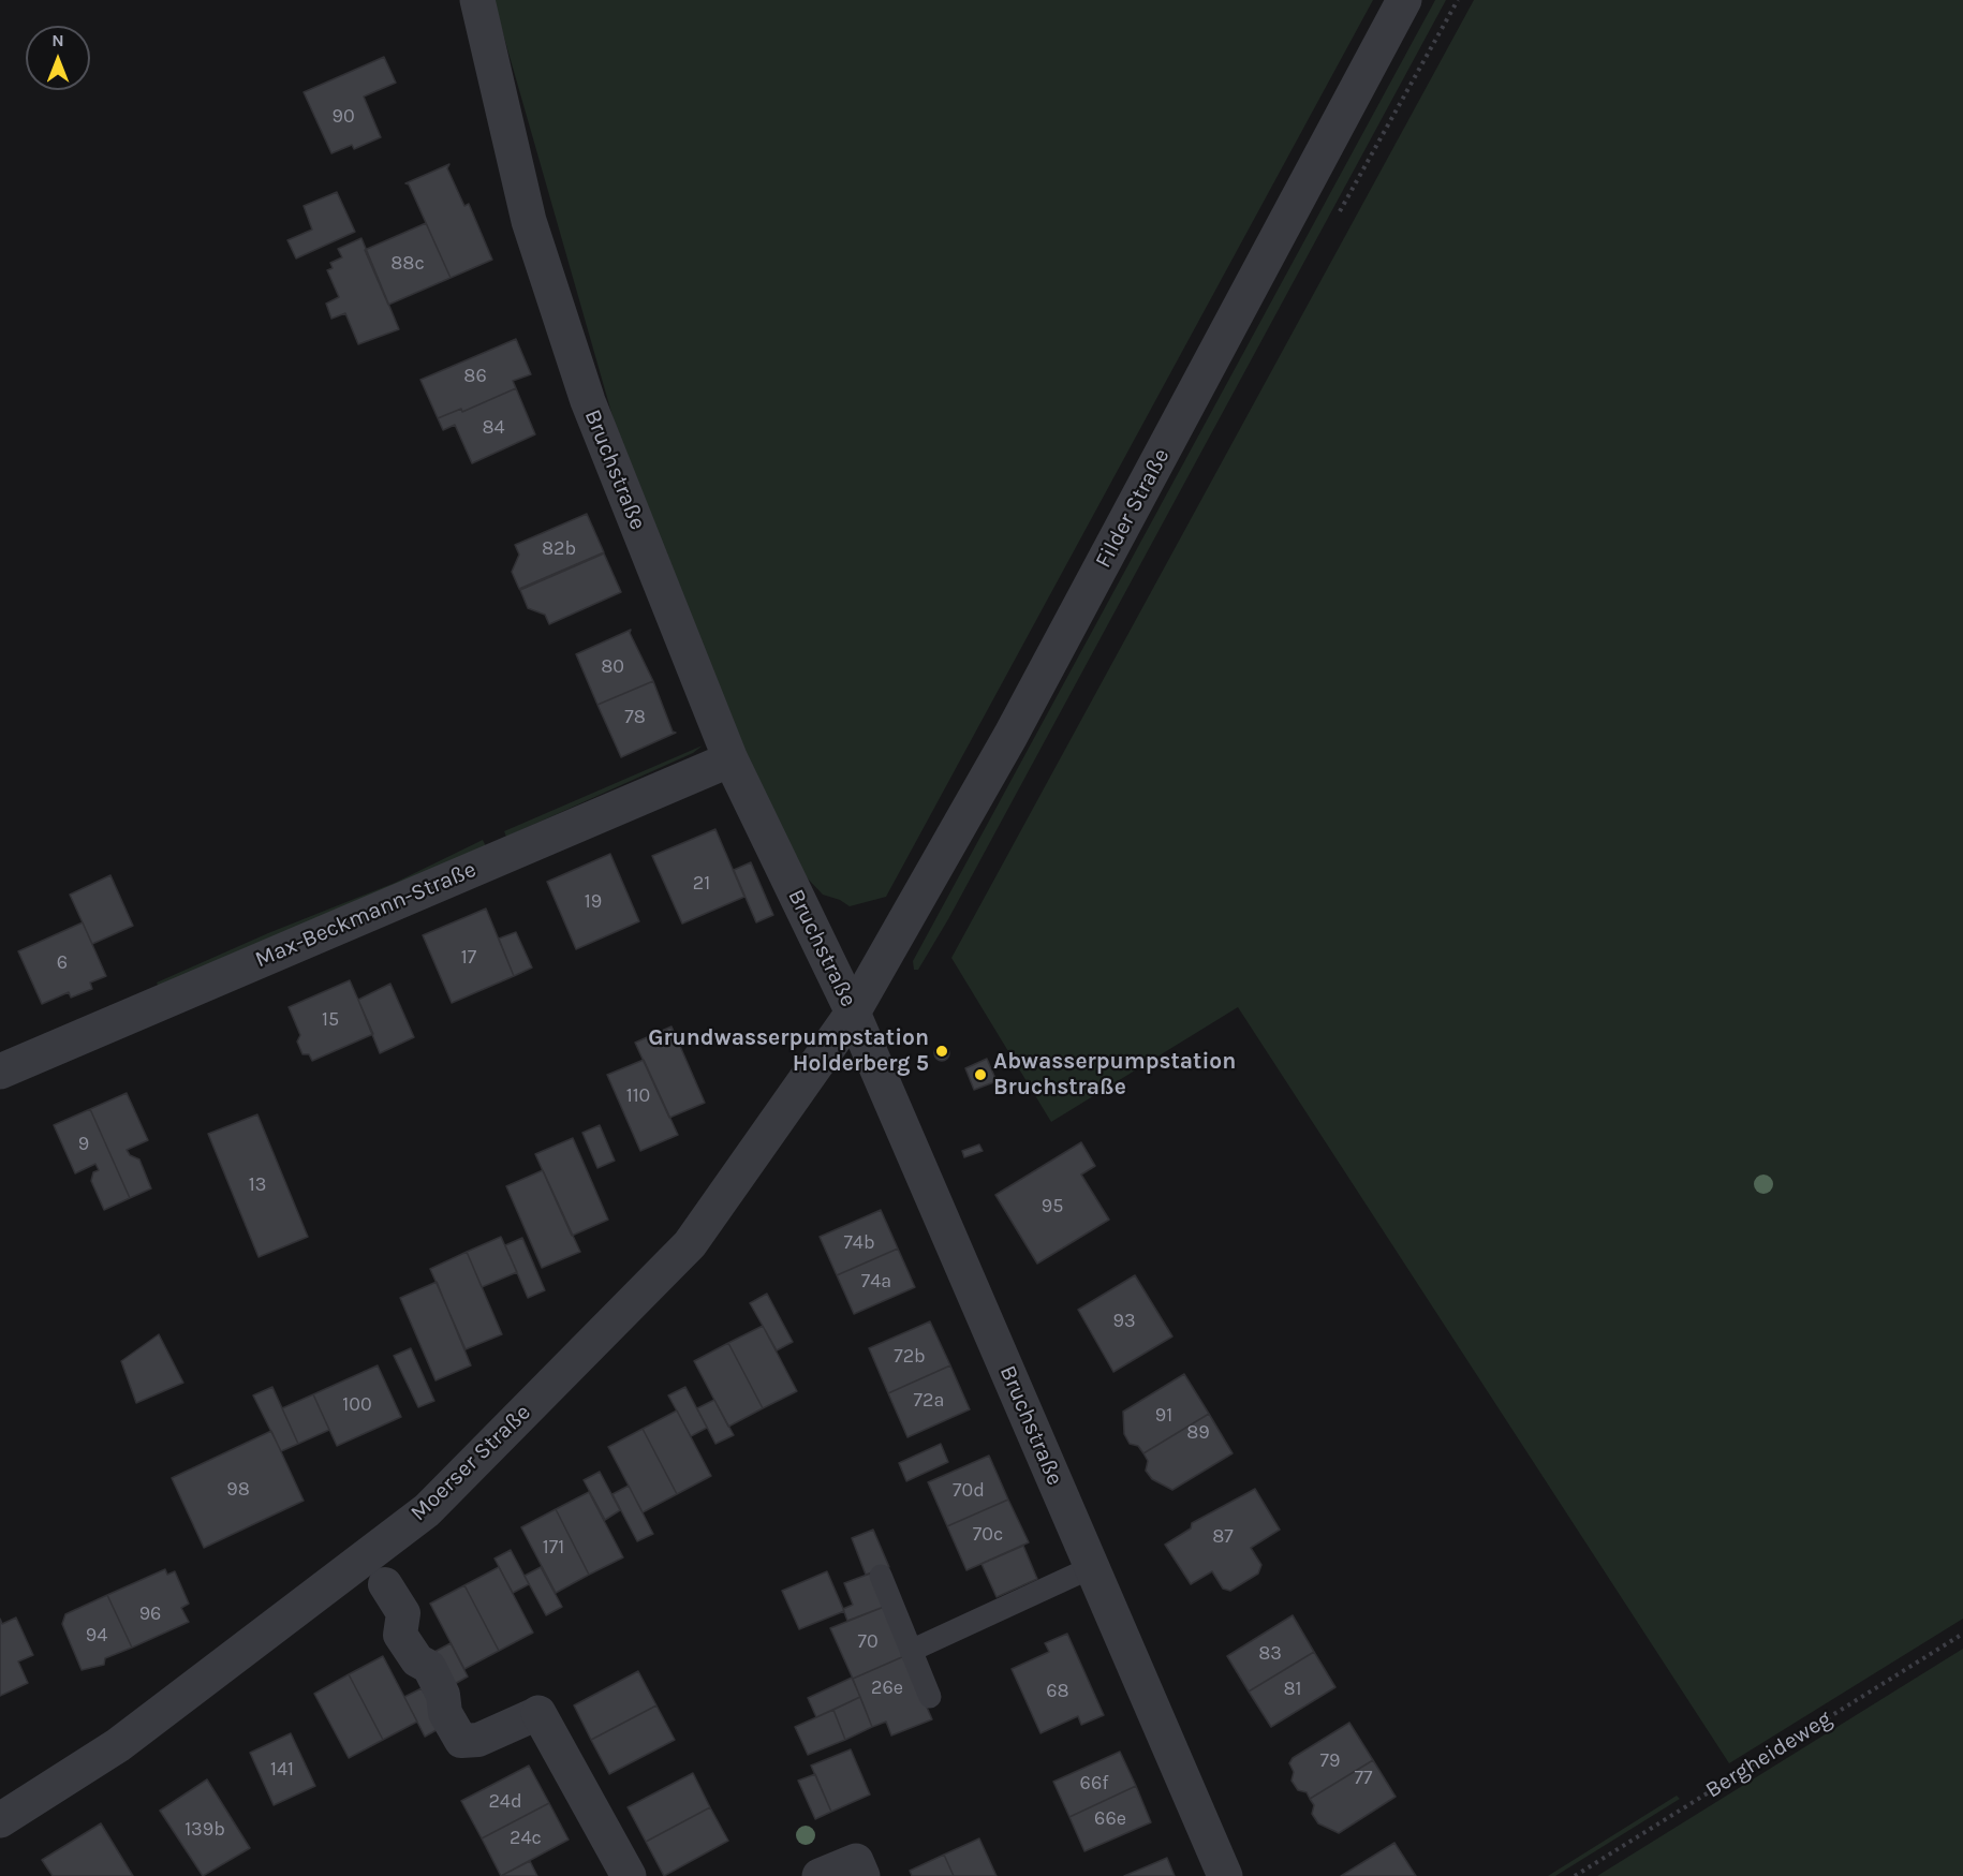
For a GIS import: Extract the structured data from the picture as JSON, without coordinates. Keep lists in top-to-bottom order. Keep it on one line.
{"streets":{"street":["Bruchstraße","Filder Straße","Max-Beckmann-Straße","Moerser Straße"],"path":["Bergheideweg"]},"crossings":[["Bruchstraße","Filder Straße"],["Bruchstraße","Max-Beckmann-Straße"],["Bruchstraße","Moerser Straße"],["Filder Straße","Moerser Straße"]],"places":["Grundwasserpumpstation Holderberg 5","Abwasserpumpstation Bruchstraße"],"house_numbers":["90","88c","86","84","82b","80","78","21","19","17","6","15","110","9","13","95","74b","74a","93","72b","72a","100","91","89","98","70d","70c","87","171","96","94","70","83","26e","81","68","79","141","77","66f","24d","66e","139b","24c"],"north":"top"}
